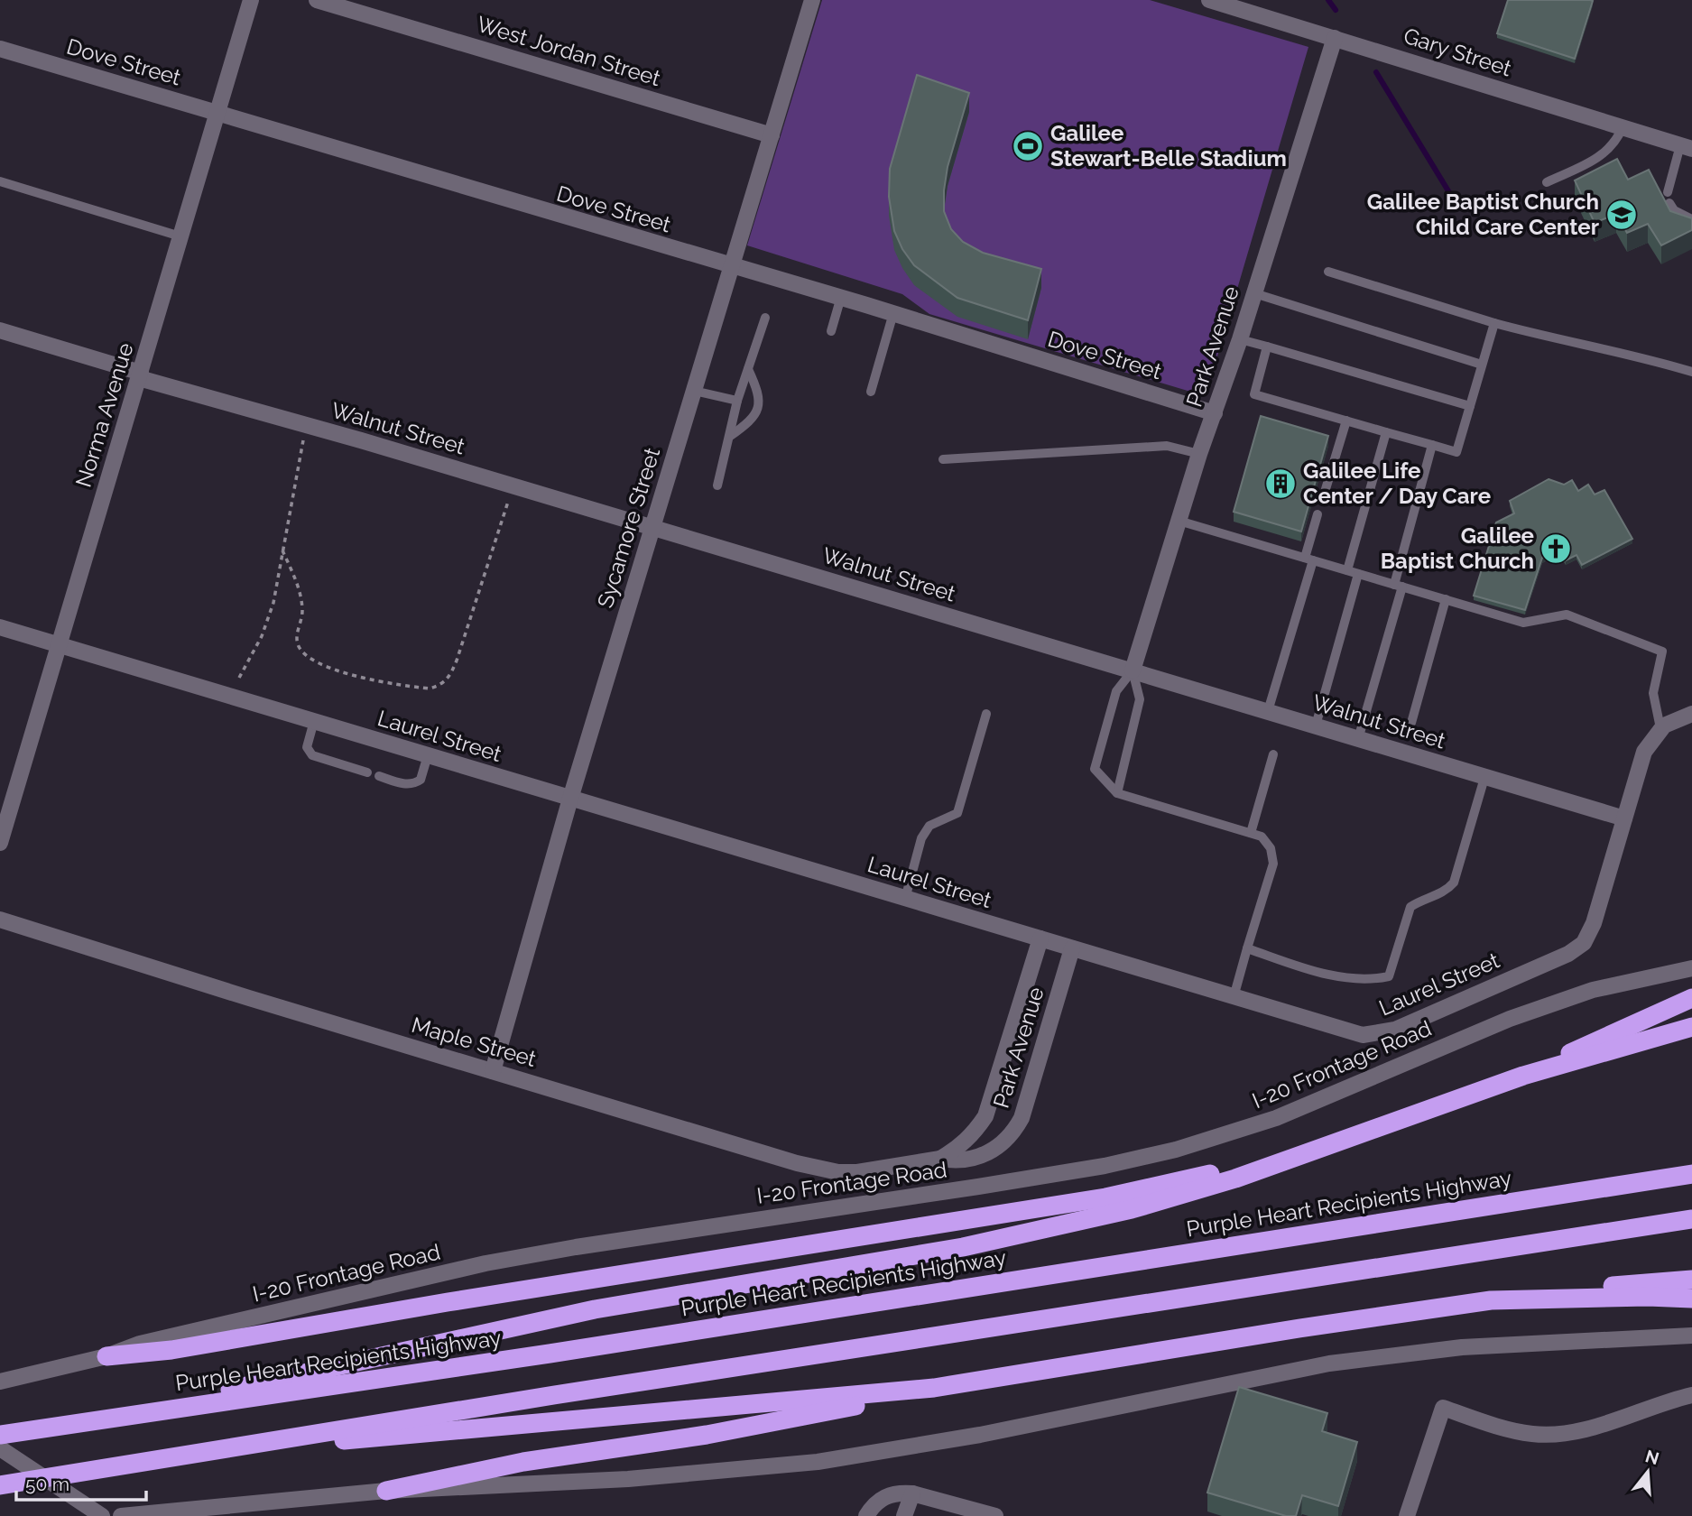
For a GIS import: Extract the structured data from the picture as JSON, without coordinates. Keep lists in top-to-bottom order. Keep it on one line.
{"streets":{"highway":["Purple Heart Recipients Highway"],"street":["West Jordan Street","Gary Street","Dove Street","Park Avenue","Norma Avenue","Walnut Street","Sycamore Street","Laurel Street","Maple Street","I-20 Frontage Road"]},"crossings":[["West Jordan Street","Sycamore Street"],["Gary Street","Park Avenue"],["Dove Street","Park Avenue"],["Dove Street","Norma Avenue"],["Dove Street","Sycamore Street"],["Park Avenue","Walnut Street"],["Park Avenue","Laurel Street"],["Park Avenue","Maple Street"],["Norma Avenue","Walnut Street"],["Norma Avenue","Laurel Street"],["Walnut Street","Sycamore Street"],["Walnut Street","Laurel Street"],["Sycamore Street","Laurel Street"],["Sycamore Street","Maple Street"]],"places":{"sports":["Galilee Stewart-Belle Stadium"],"school or university":["Galilee Baptist Church Child Care Center"],"building":["Galilee Life Center / Day Care"],"church":["Galilee Baptist Church"]},"scale_bar":"50 m","north":"top"}
